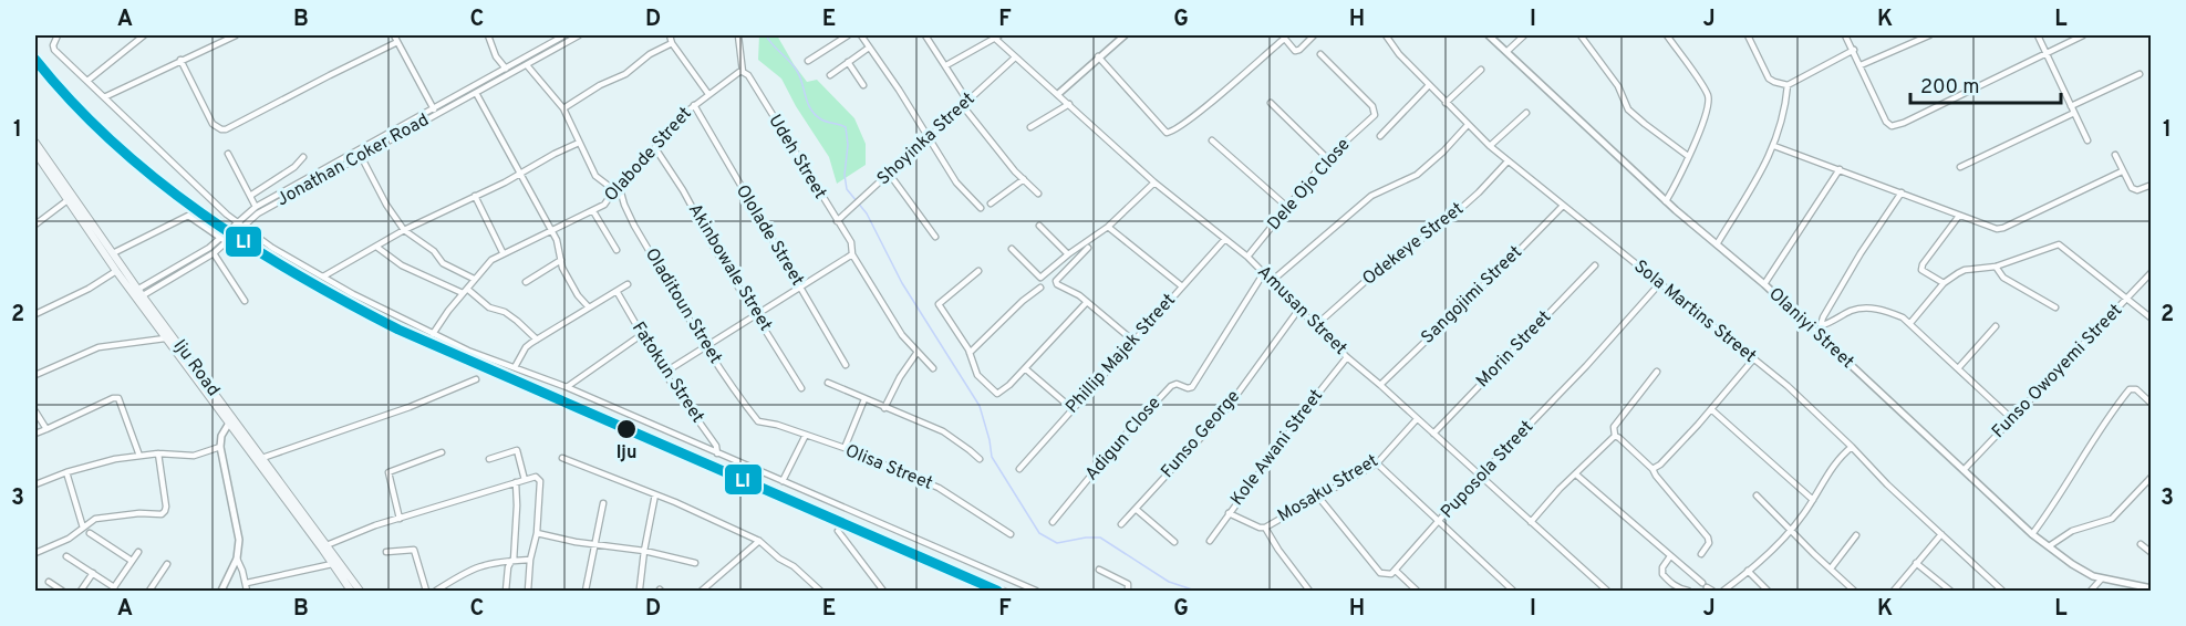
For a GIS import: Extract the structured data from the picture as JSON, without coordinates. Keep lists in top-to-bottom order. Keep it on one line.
{"streets":{"main road":["Iju Road"],"street":["Shoyinka Street","Olabode Street","Udeh Street","Jonathan Coker Road","Dele Ojo Close","Ololade Street","Odekeye Street","Akinbowale Street","Sangojimi Street","Oladitoun Street","Amusan Street","Sola Martins Street","Olaniyi Street","Morin Street","Phillip Majek Street","Funso Owoyemi Street","Fatokun Street","Funso George","Adigun Close","Kole Awani Street","Olisa Street","Puposola Street","Mosaku Street"]},"crossings":[["Shoyinka Street","Udeh Street"],["Shoyinka Street","Amusan Street"],["Olabode Street","Udeh Street"],["Olabode Street","Ololade Street"],["Olabode Street","Akinbowale Street"],["Olabode Street","Oladitoun Street"],["Jonathan Coker Road","Iju Road"],["Dele Ojo Close","Amusan Street"],["Odekeye Street","Amusan Street"],["Odekeye Street","Sola Martins Street"],["Sangojimi Street","Amusan Street"],["Sangojimi Street","Sola Martins Street"],["Oladitoun Street","Olisa Street"],["Amusan Street","Morin Street"],["Amusan Street","Phillip Majek Street"],["Amusan Street","Funso George"],["Amusan Street","Adigun Close"],["Amusan Street","Kole Awani Street"],["Amusan Street","Puposola Street"],["Amusan Street","Mosaku Street"],["Sola Martins Street","Puposola Street"],["Olaniyi Street","Funso Owoyemi Street"]],"places":["Iju"],"lines":["transit line LI"],"scale_bar":"200 m","grid":{"columns":["A","B","C","D","E","F","G","H","I","J","K","L"],"rows":["1","2","3"]}}
